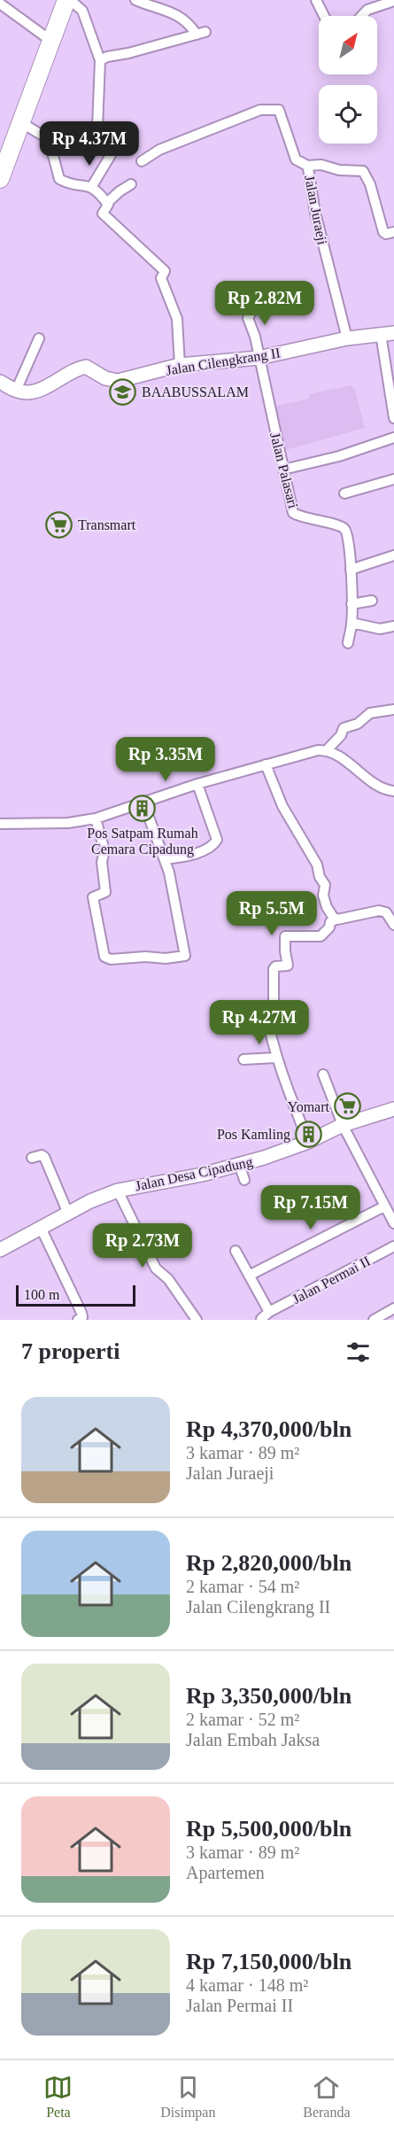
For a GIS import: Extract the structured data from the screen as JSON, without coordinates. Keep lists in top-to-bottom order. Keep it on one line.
{"streets":{"street":["Jalan Juraeji","Jalan Cilengkrang II","Jalan Palasari","Jalan Desa Cipadung","Jalan Permai II"]},"crossings":[["Jalan Juraeji","Jalan Cilengkrang II"],["Jalan Cilengkrang II","Jalan Palasari"]],"places":{"school or university":["BAABUSSALAM"],"supermarket":["Transmart","Yomart"],"building":["Pos Satpam Rumah Cemara Cipadung","Pos Kamling"]},"scale_bar":"100 m","north":"top right","page":{"price":["Rp 4.37M","Rp 2.82M","Rp 3.35M","Rp 5.5M","Rp 4.27M","Rp 7.15M","Rp 2.73M"],"scale":"100 m","heading":"7 properti","list":[{"name":"Rp 4,370,000/bln","note":"3 kamar · 89 m² · Jalan Juraeji"},{"name":"Rp 2,820,000/bln","note":"2 kamar · 54 m² · Jalan Cilengkrang II"},{"name":"Rp 3,350,000/bln","note":"2 kamar · 52 m² · Jalan Embah Jaksa"},{"name":"Rp 5,500,000/bln","note":"3 kamar · 89 m² · Apartemen"},{"name":"Rp 7,150,000/bln","note":"4 kamar · 148 m² · Jalan Permai II"}],"tabs":["Peta","Disimpan","Beranda"]}}
